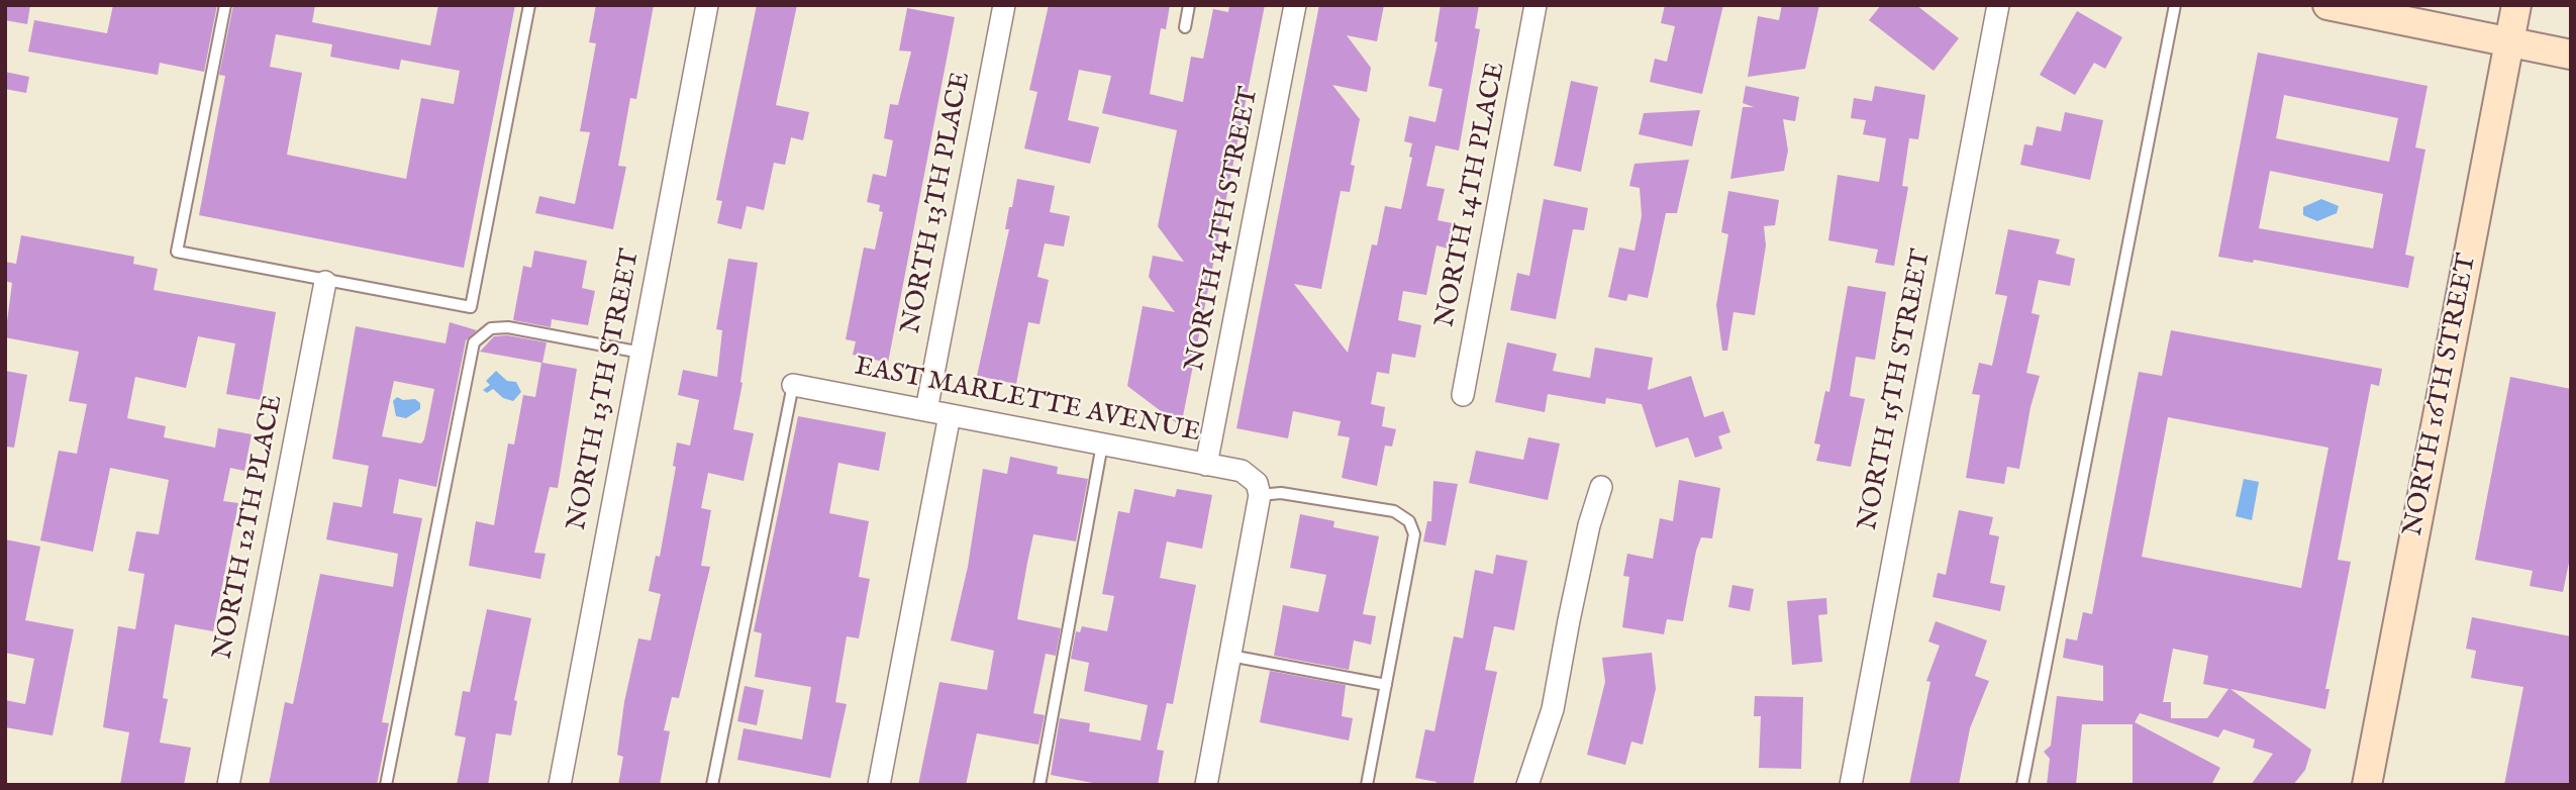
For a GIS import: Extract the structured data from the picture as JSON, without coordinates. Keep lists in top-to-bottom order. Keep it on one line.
{"streets":{"main road":["NORTH 16TH STREET"],"street":["NORTH 14TH PLACE","NORTH 13TH PLACE","NORTH 14TH STREET","NORTH 13TH STREET","NORTH 15TH STREET","EAST MARLETTE AVENUE","NORTH 12TH PLACE"]},"crossings":[["NORTH 13TH PLACE","EAST MARLETTE AVENUE"],["NORTH 14TH STREET","EAST MARLETTE AVENUE"]]}
